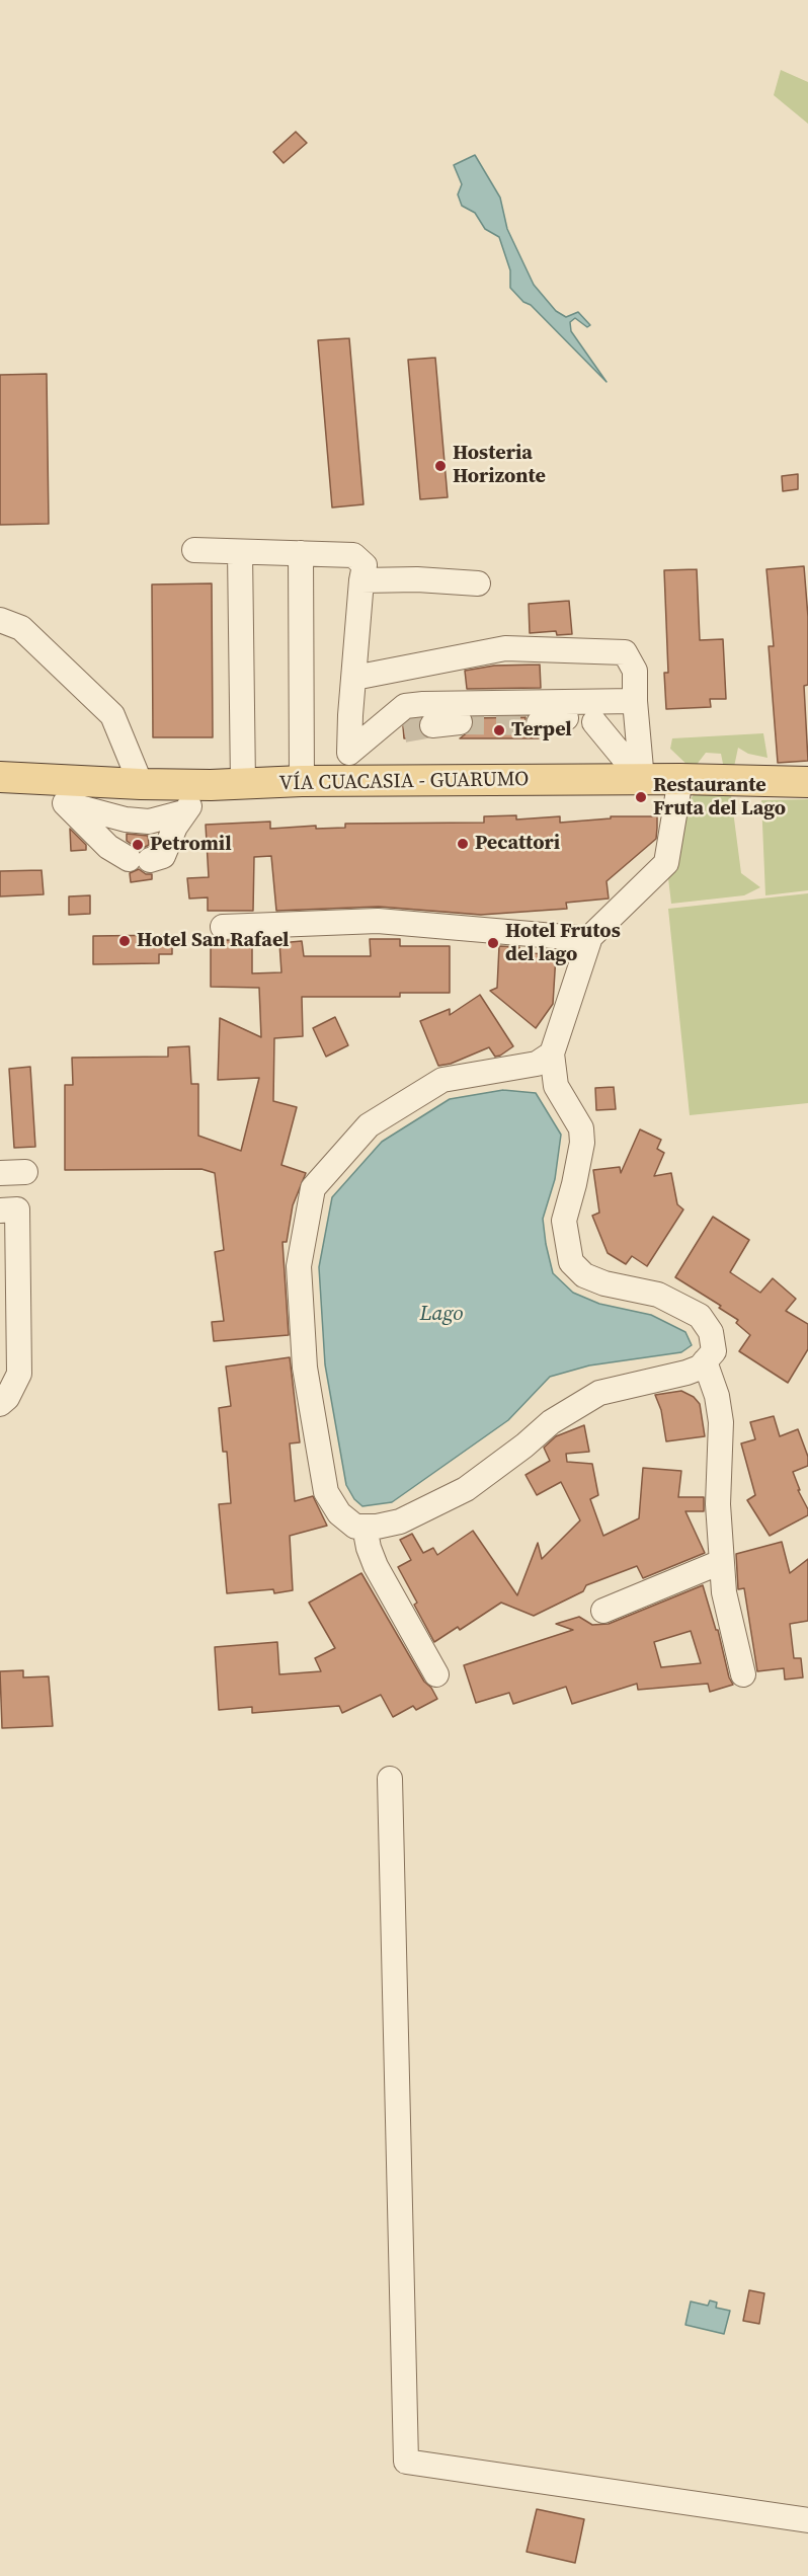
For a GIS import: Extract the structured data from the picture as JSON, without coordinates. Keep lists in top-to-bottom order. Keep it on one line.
{"streets":{"main road":["VÍA CUACASIA - GUARUMO"]},"water":["Lago"],"places":["Hosteria Horizonte","Terpel","Restaurante Fruta del Lago","Pecattori","Petromil","Hotel San Rafael","Hotel Frutos del lago"]}
